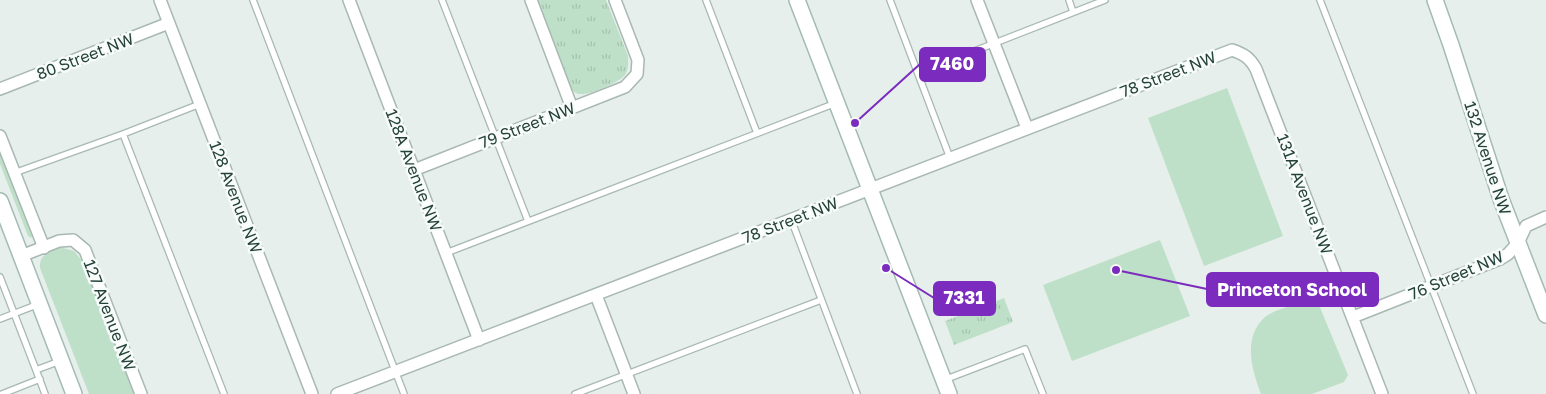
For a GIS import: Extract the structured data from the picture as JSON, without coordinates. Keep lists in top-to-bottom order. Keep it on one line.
{"streets":{"street":["80 Street NW","78 Street NW","79 Street NW","132 Avenue NW","128A Avenue NW","131A Avenue NW","128 Avenue NW","76 Street NW","127 Avenue NW"]},"crossings":[["80 Street NW","128 Avenue NW"],["78 Street NW","128A Avenue NW"],["78 Street NW","131A Avenue NW"],["79 Street NW","128A Avenue NW"],["132 Avenue NW","76 Street NW"],["131A Avenue NW","76 Street NW"]],"places":["7460","7331","Princeton School"]}
